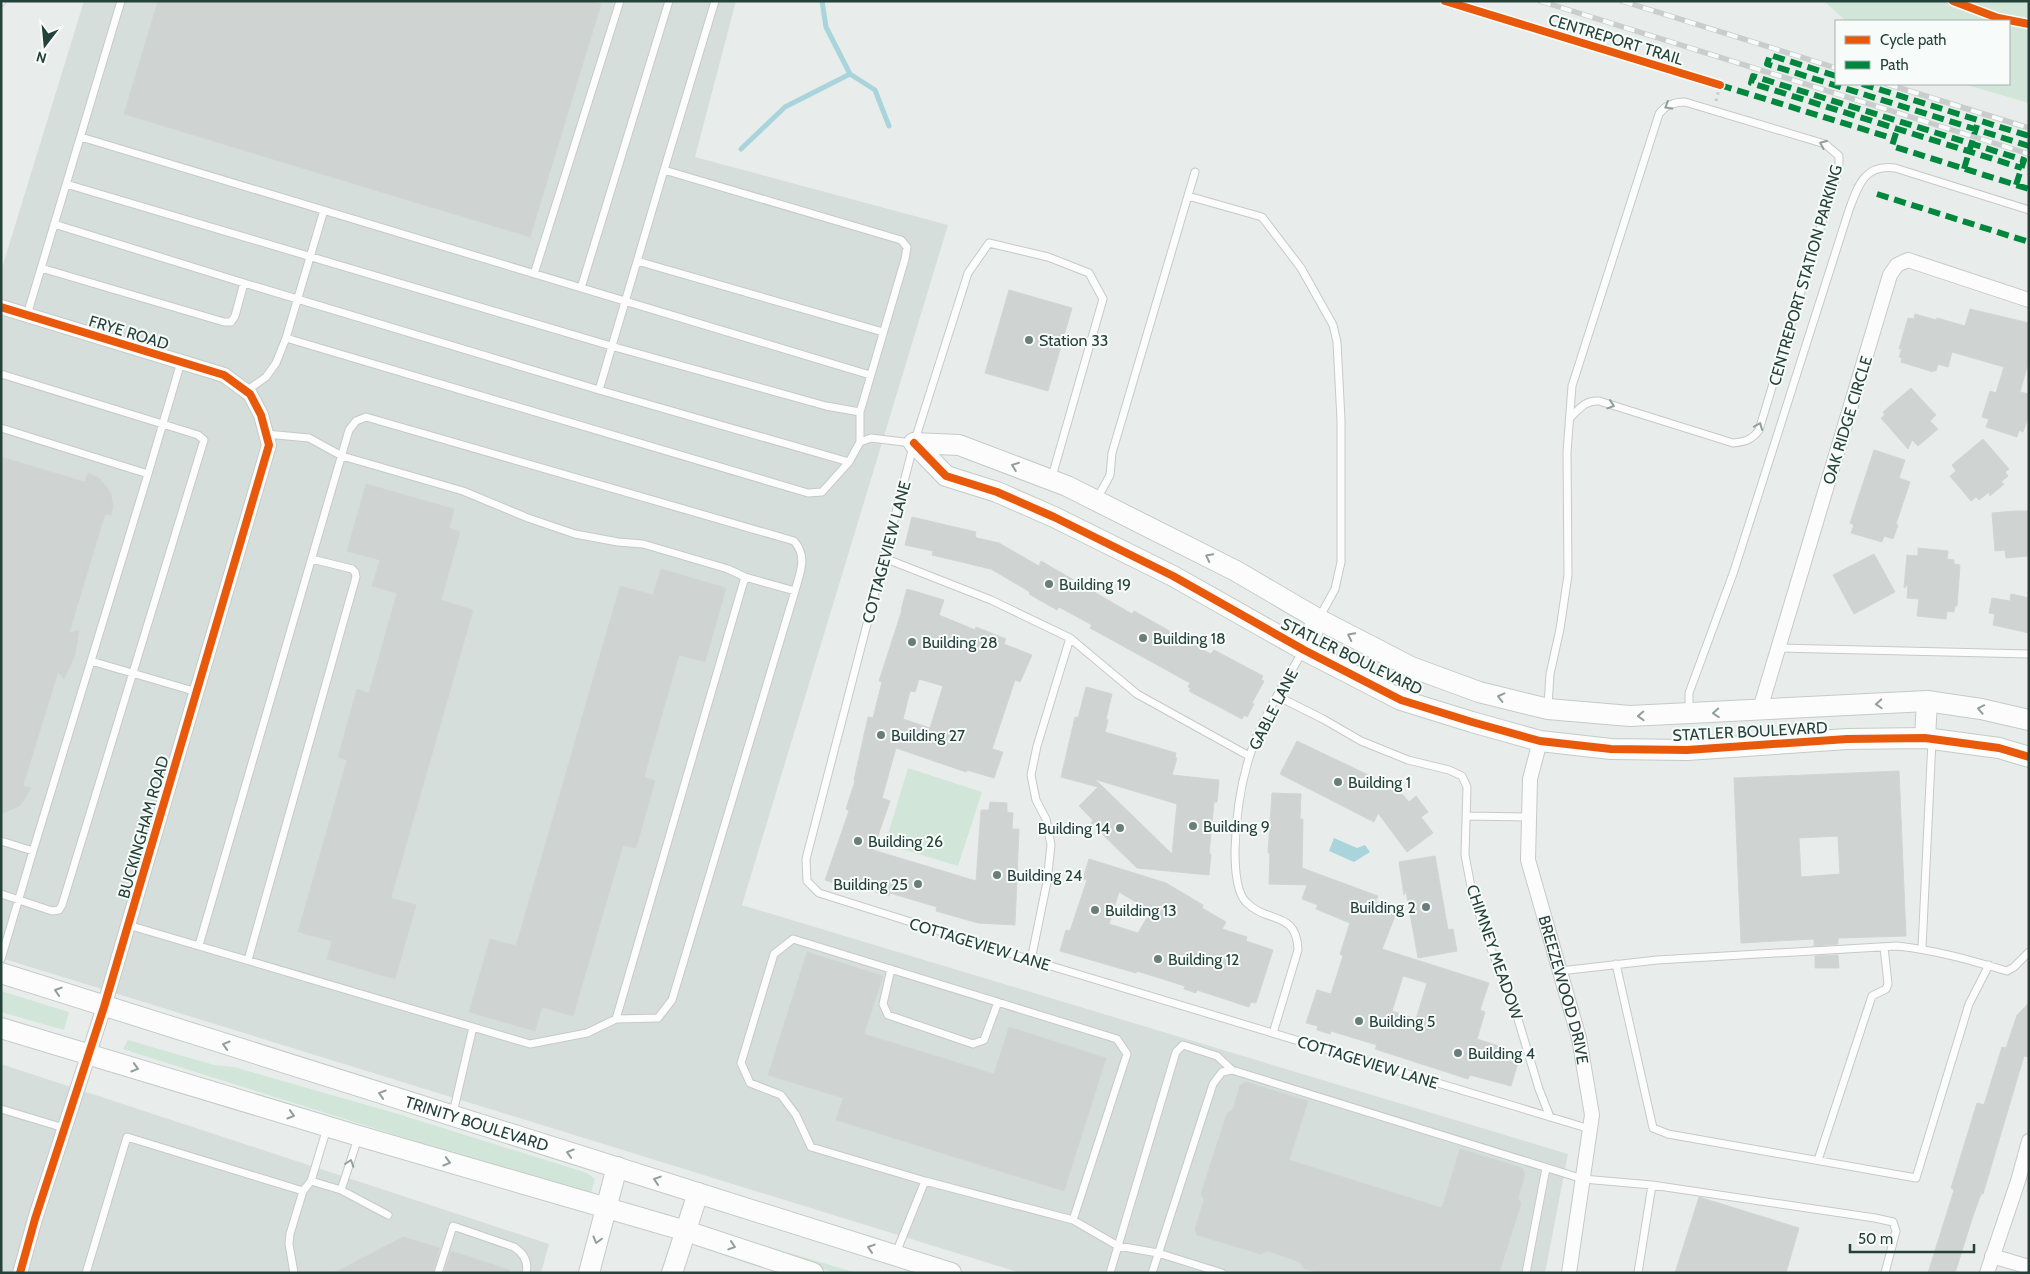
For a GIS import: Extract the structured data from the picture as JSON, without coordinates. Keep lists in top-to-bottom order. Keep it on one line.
{"streets":{"street":["FRYE ROAD","OAK RIDGE CIRCLE","STATLER BOULEVARD","BUCKINGHAM ROAD","BREEZEWOOD DRIVE","TRINITY BOULEVARD"],"lane":["CENTREPORT STATION PARKING","COTTAGEVIEW LANE","GABLE LANE","CHIMNEY MEADOW"],"cycle path":["CENTREPORT TRAIL"]},"crossings":[["CENTREPORT STATION PARKING","STATLER BOULEVARD"],["CENTREPORT STATION PARKING","BREEZEWOOD DRIVE"],["FRYE ROAD","BUCKINGHAM ROAD"],["OAK RIDGE CIRCLE","STATLER BOULEVARD"],["COTTAGEVIEW LANE","STATLER BOULEVARD"],["COTTAGEVIEW LANE","GABLE LANE"],["COTTAGEVIEW LANE","CHIMNEY MEADOW"],["COTTAGEVIEW LANE","BREEZEWOOD DRIVE"],["STATLER BOULEVARD","GABLE LANE"],["STATLER BOULEVARD","BREEZEWOOD DRIVE"],["GABLE LANE","CHIMNEY MEADOW"],["BUCKINGHAM ROAD","TRINITY BOULEVARD"]],"places":["Station 33","Building 19","Building 18","Building 28","Building 27","Building 1","Building 9","Building 14","Building 26","Building 24","Building 25","Building 2","Building 13","Building 12","Building 5","Building 4"],"legend":["Cycle path","Path"],"scale_bar":"50 m","north":"bottom"}
